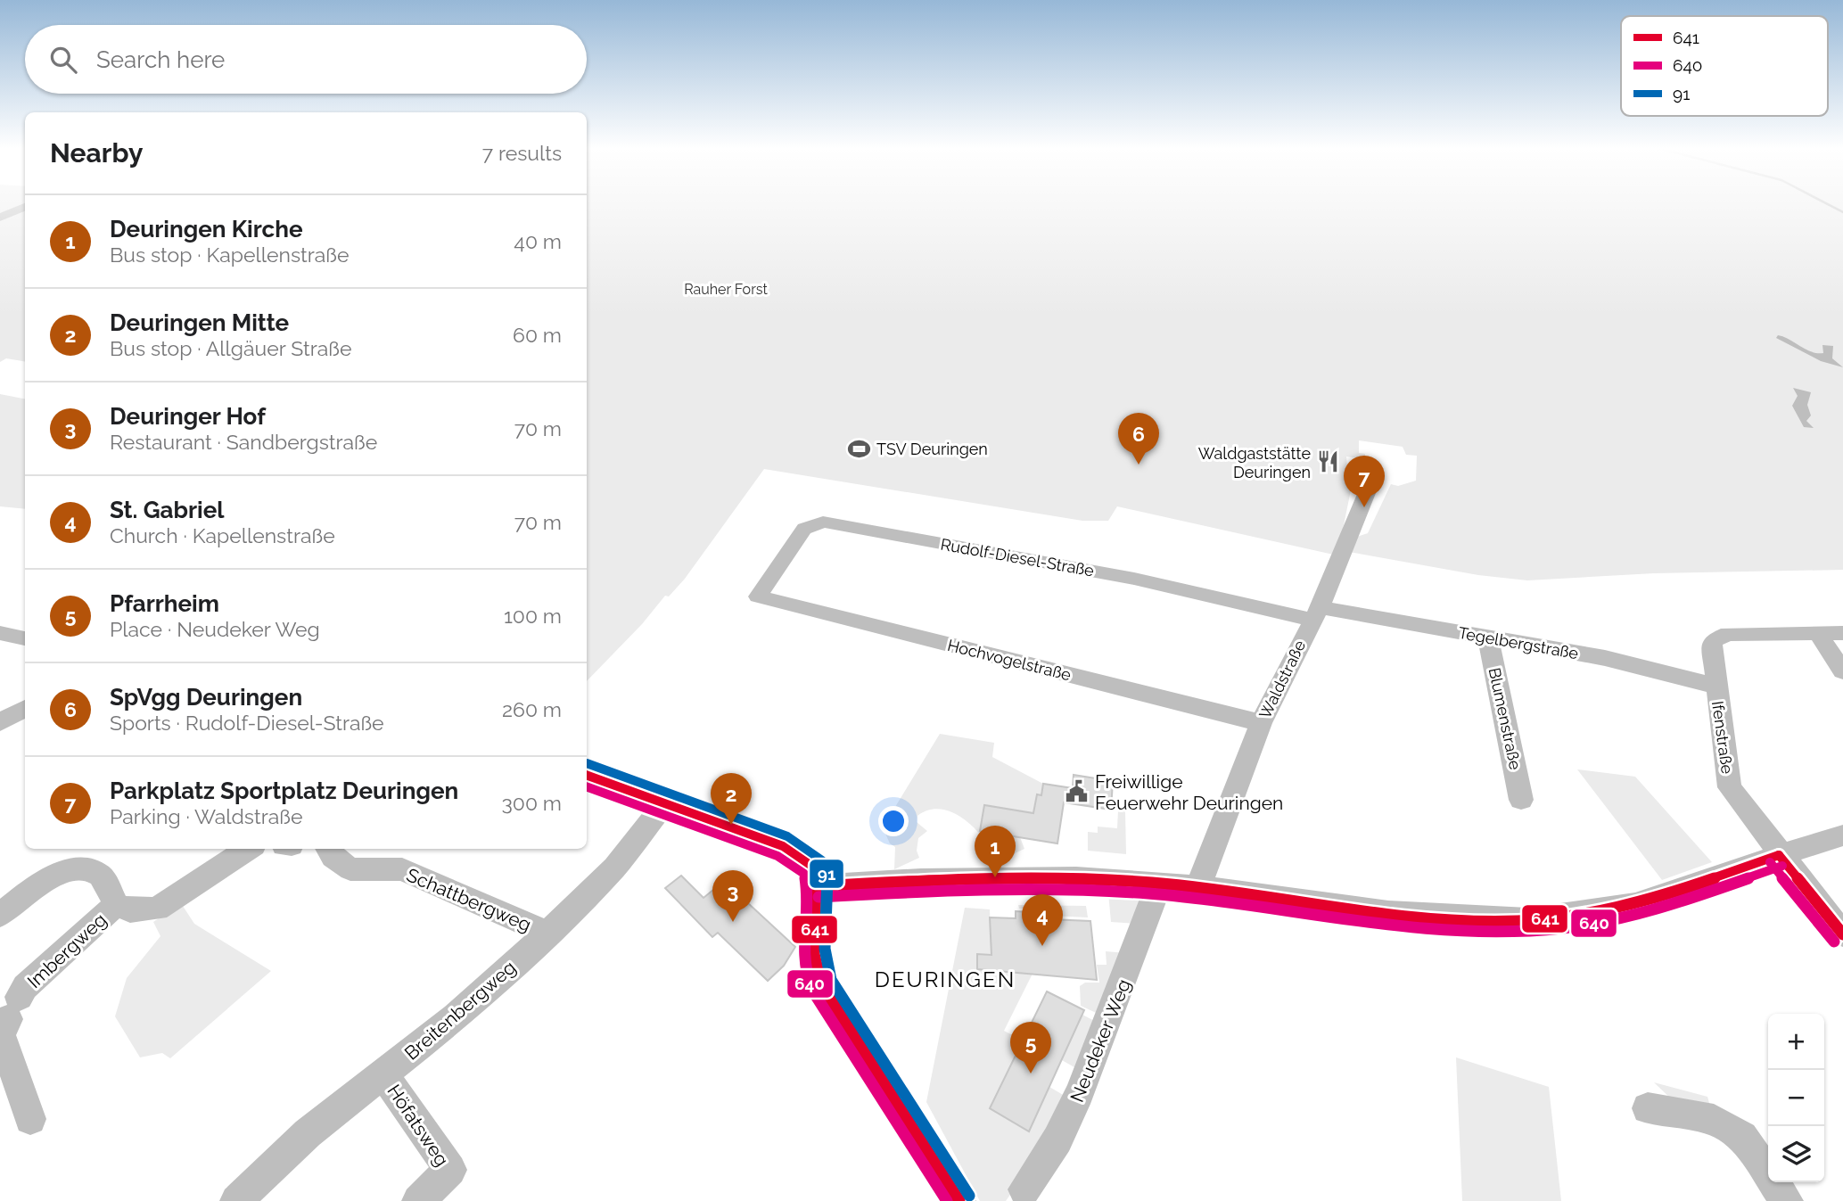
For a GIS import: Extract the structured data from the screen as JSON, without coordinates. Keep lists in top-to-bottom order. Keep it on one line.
{"streets":{"street":["Rudolf-Diesel-Straße","Tegelbergstraße","Hochvogelstraße","Waldstraße","Blumenstraße","Ifenstraße","Schattbergweg","Imbergweg","Breitenbergweg","Neudeker Weg","Höfatsweg"]},"crossings":[["Rudolf-Diesel-Straße","Tegelbergstraße"],["Rudolf-Diesel-Straße","Hochvogelstraße"],["Rudolf-Diesel-Straße","Waldstraße"],["Tegelbergstraße","Waldstraße"],["Tegelbergstraße","Blumenstraße"],["Tegelbergstraße","Ifenstraße"],["Hochvogelstraße","Waldstraße"],["Schattbergweg","Breitenbergweg"],["Breitenbergweg","Höfatsweg"]],"districts":["DEURINGEN"],"parks":["Rauher Forst"],"places":{"sports":["TSV Deuringen"],"restaurant":["Waldgaststätte Deuringen"],"public building":["Freiwillige Feuerwehr Deuringen"]},"lines":["transit line 91","transit line 641","transit line 640"],"legend":["641","640","91"],"page":{"search":"Search here","heading":["Nearby","7 results"],"list":[{"mark":"1","name":"Deuringen Kirche","note":"Bus stop · Kapellenstraße","value":"40 m"},{"mark":"2","name":"Deuringen Mitte","note":"Bus stop · Allgäuer Straße","value":"60 m"},{"mark":"3","name":"Deuringer Hof","note":"Restaurant · Sandbergstraße","value":"70 m"},{"mark":"4","name":"St. Gabriel","note":"Church · Kapellenstraße","value":"70 m"},{"mark":"5","name":"Pfarrheim","note":"Place · Neudeker Weg","value":"100 m"},{"mark":"6","name":"SpVgg Deuringen","note":"Sports · Rudolf-Diesel-Straße","value":"260 m"},{"mark":"7","name":"Parkplatz Sportplatz Deuringen","note":"Parking · Waldstraße","value":"300 m"}],"pins":["6","7","2","1","3","4","5"],"map_buttons":["+","−"]}}
